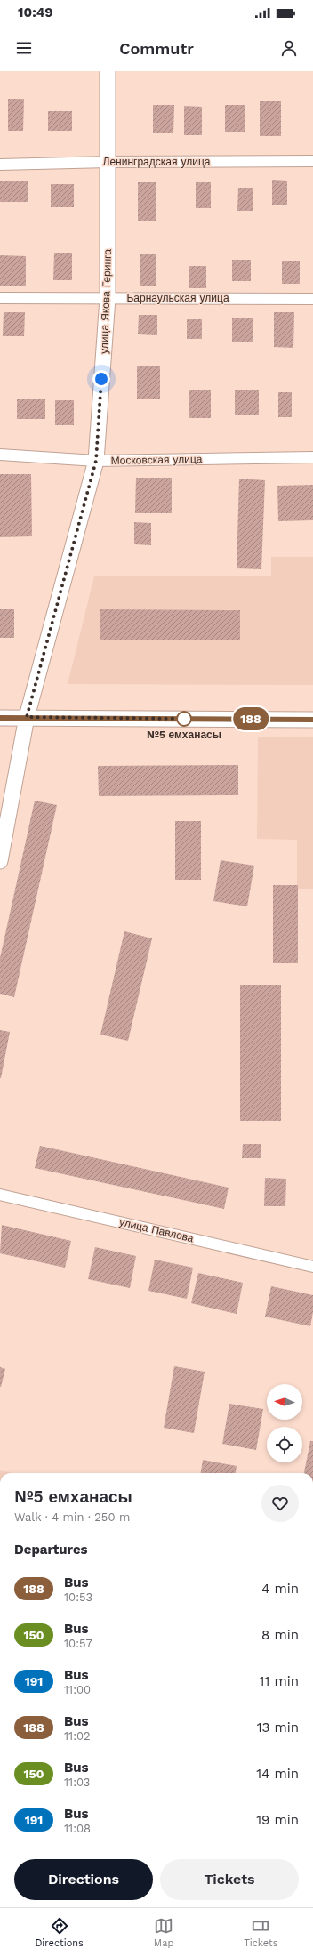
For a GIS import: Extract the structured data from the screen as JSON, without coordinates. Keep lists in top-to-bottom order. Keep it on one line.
{"streets":{"street":["Ленинградская улица","Барнаульская улица","улица Якова Геринга","Московская улица","улица Павлова"]},"crossings":[["Ленинградская улица","улица Якова Геринга"],["Барнаульская улица","улица Якова Геринга"],["улица Якова Геринга","Московская улица"]],"places":["№5 емханасы"],"lines":["bus line 188"],"north":"left","page":{"status":"10:49","header":"Commutr","on_map":"188","heading":[["№5 емханасы","Walk · 4 min · 250 m"],"Departures"],"list":[{"mark":"188","name":"Bus","note":"10:53","value":"4 min"},{"mark":"150","name":"Bus","note":"10:57","value":"8 min"},{"mark":"191","name":"Bus","note":"11:00","value":"11 min"},{"mark":"188","name":"Bus","note":"11:02","value":"13 min"},{"mark":"150","name":"Bus","note":"11:03","value":"14 min"},{"mark":"191","name":"Bus","note":"11:08","value":"19 min"}],"buttons":["Directions","Tickets"],"tabs":["Directions","Map","Tickets"]}}
